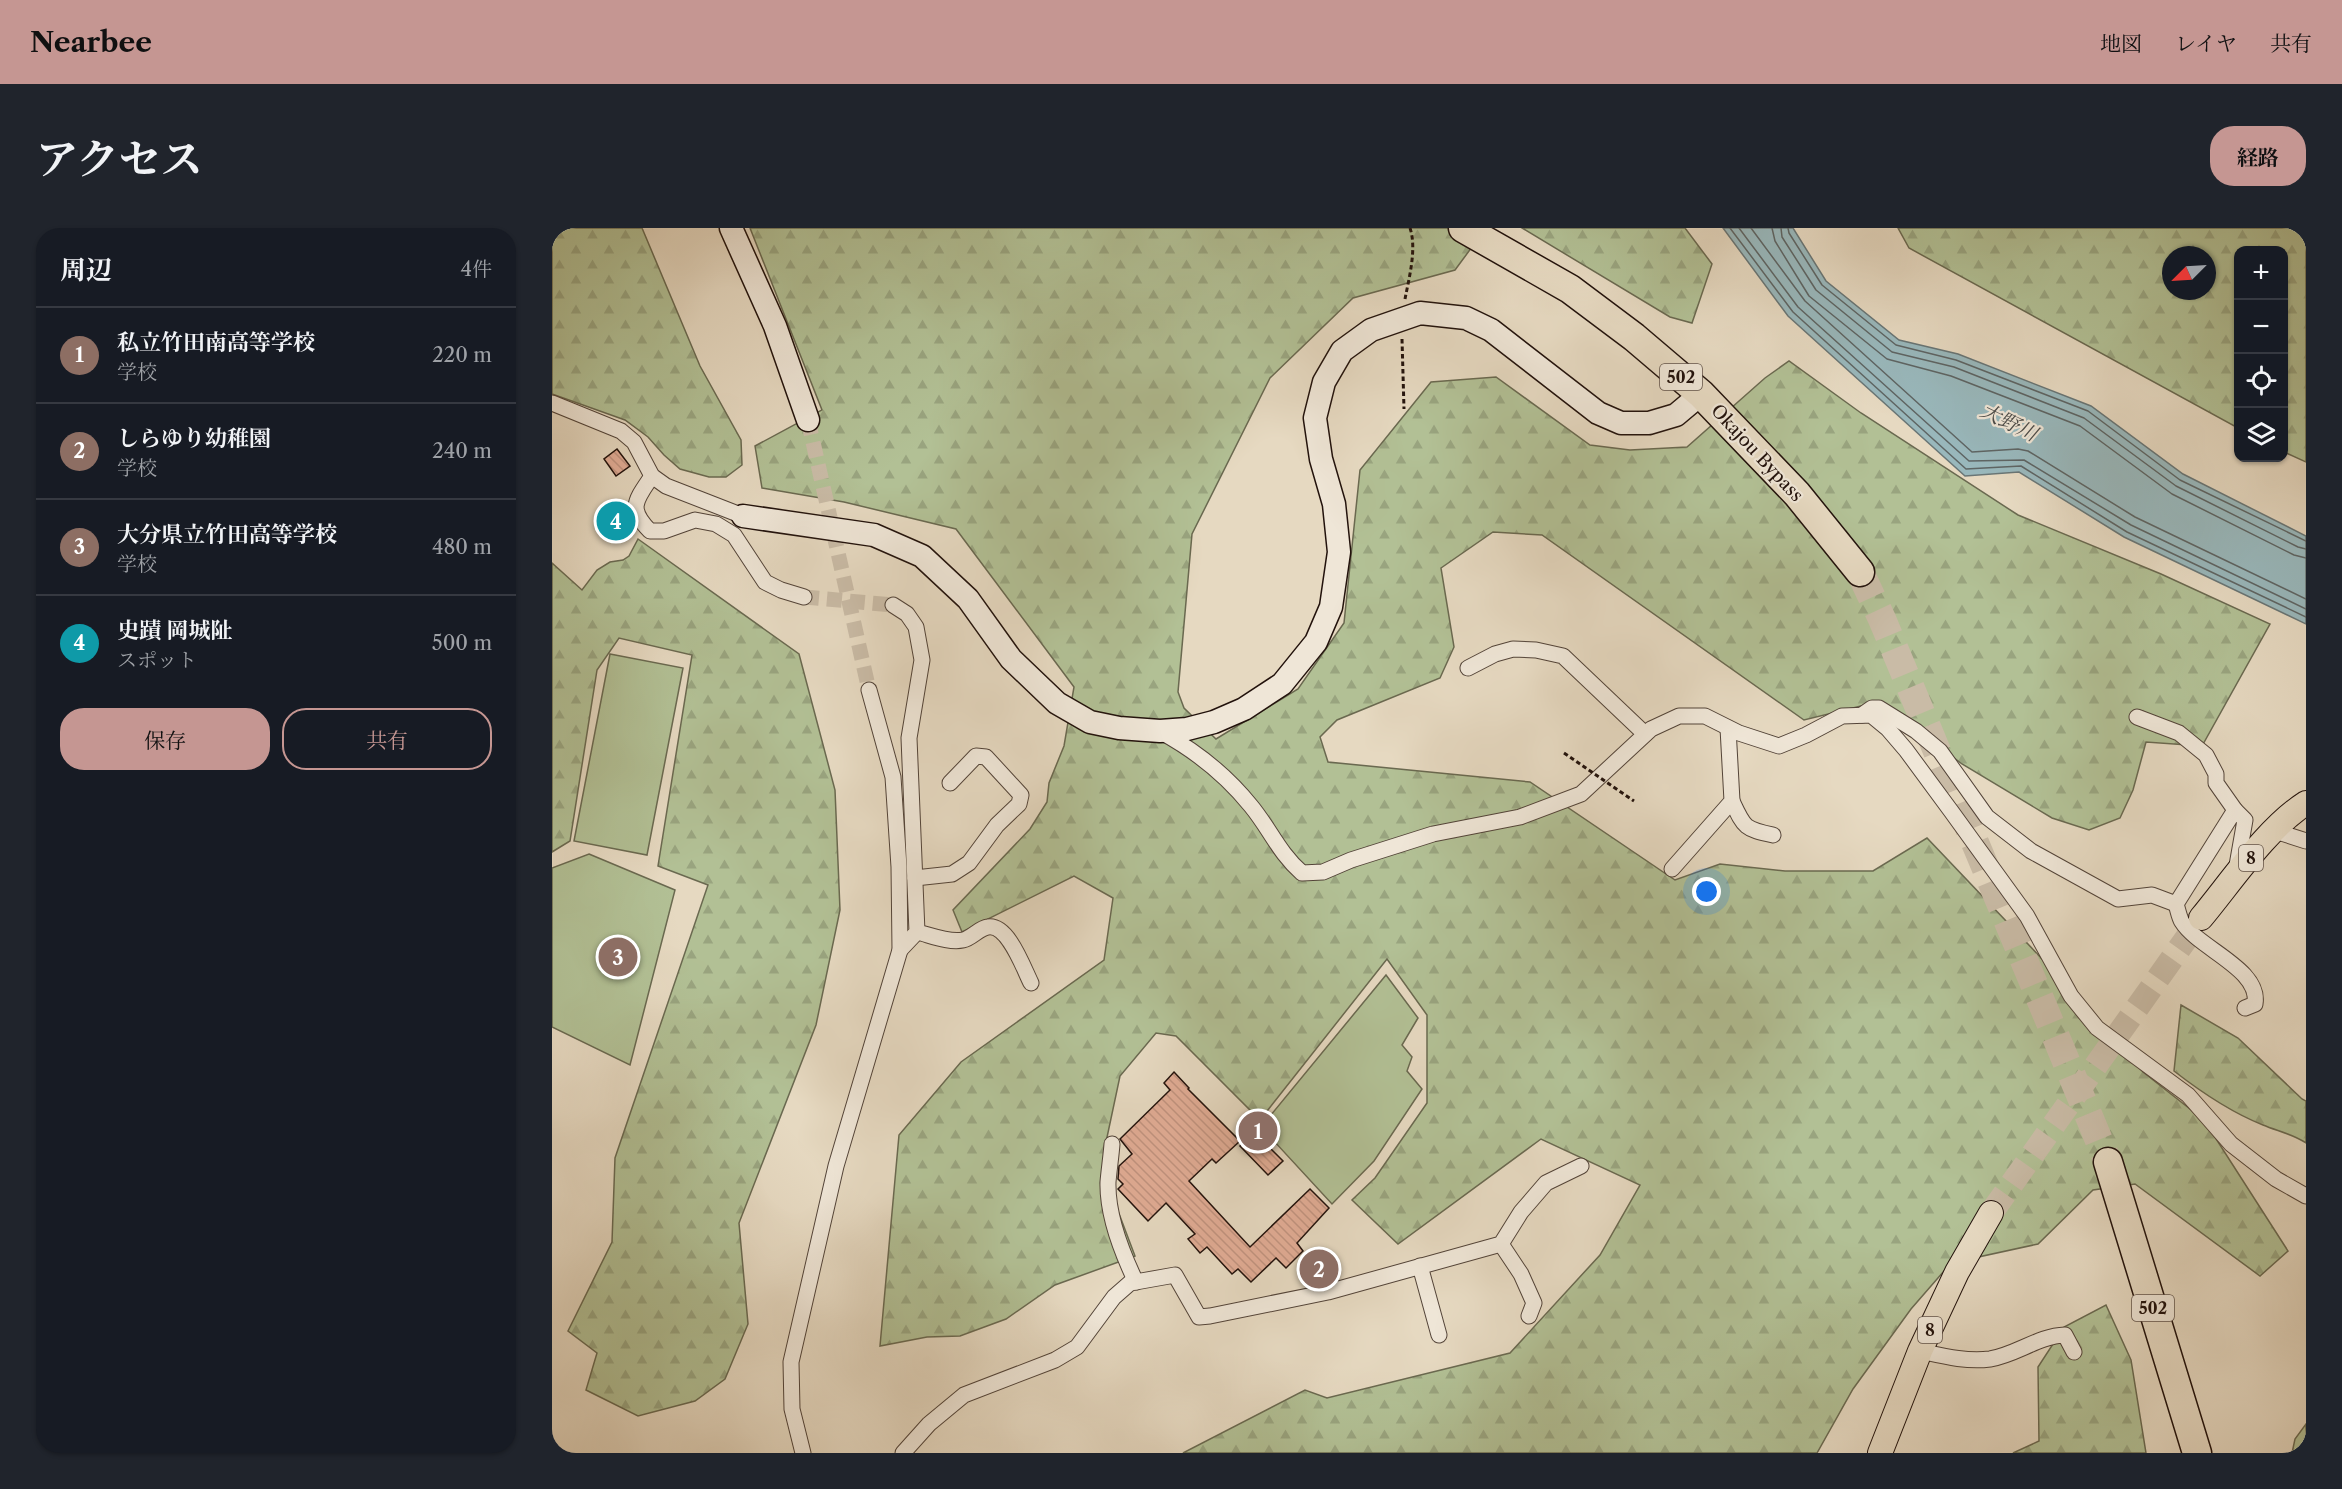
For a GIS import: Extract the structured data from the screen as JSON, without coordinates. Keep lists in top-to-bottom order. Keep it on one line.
{"streets":{"highway":["502","Okajou Bypass"],"main road":["8"]},"water":["大野川"],"north":"bottom left","page":{"header":"Nearbee","nav":["地図","レイヤ","共有"],"title":"アクセス","buttons":["経路",["保存","共有"]],"heading":["周辺","4件"],"map_buttons":["+","−"],"list":[{"mark":"1","name":"私立竹田南高等学校","note":"学校","value":"220 m"},{"mark":"2","name":"しらゆり幼稚園","note":"学校","value":"240 m"},{"mark":"3","name":"大分県立竹田高等学校","note":"学校","value":"480 m"},{"mark":"4","name":"史蹟 岡城阯","note":"スポット","value":"500 m"}],"pins":["4","3","1","2"]}}
